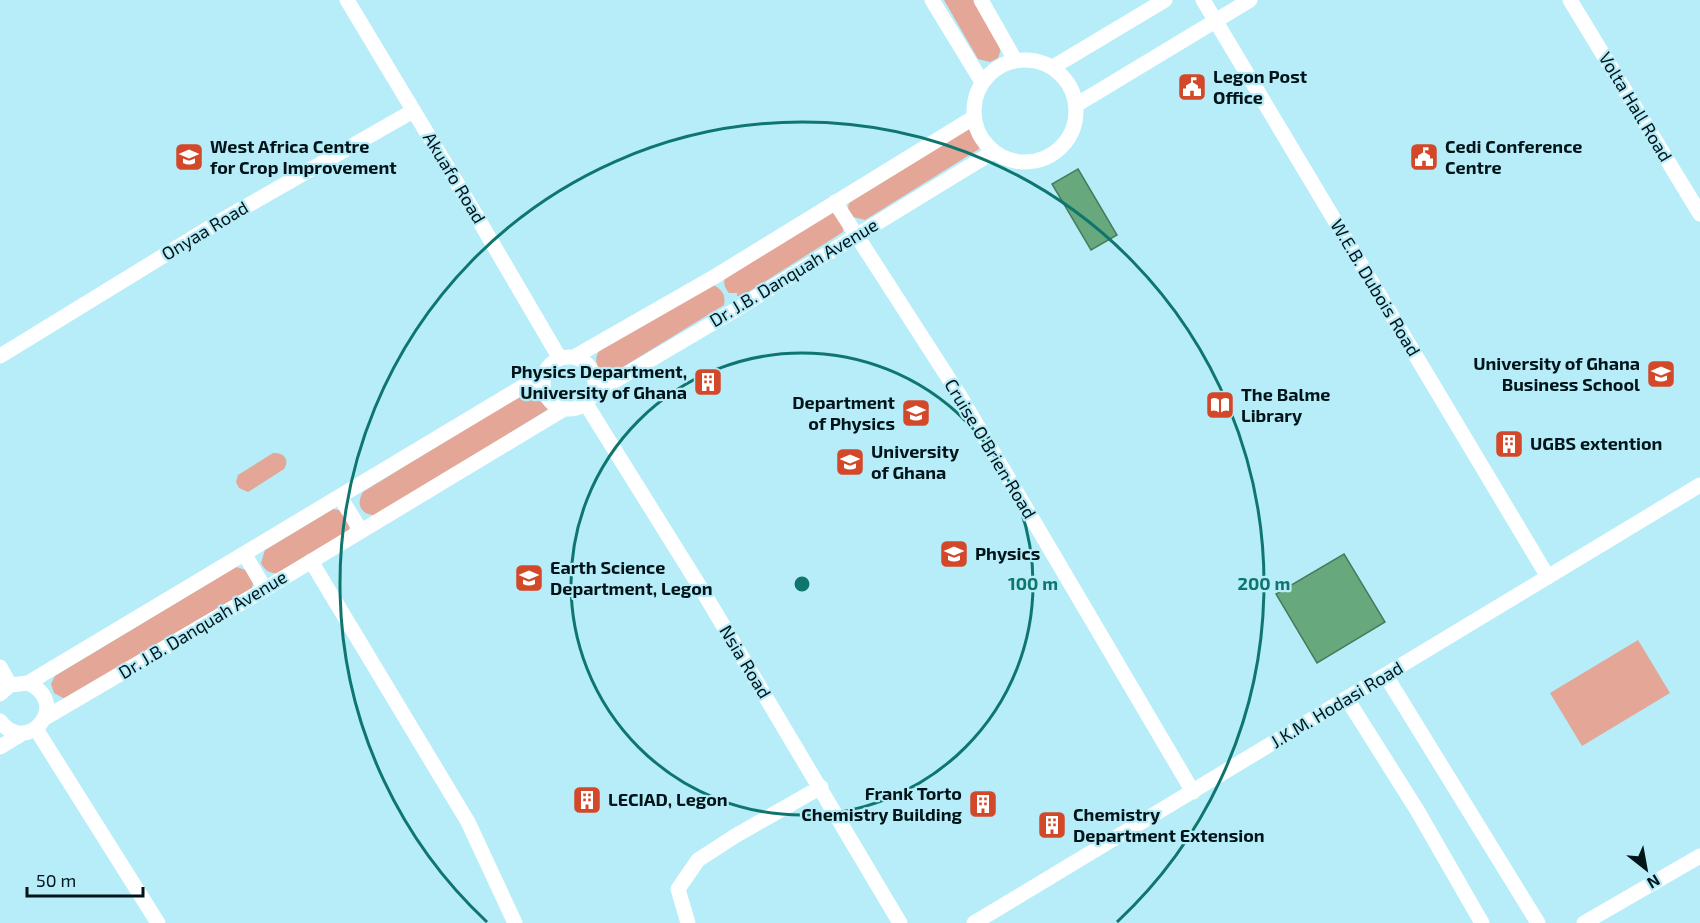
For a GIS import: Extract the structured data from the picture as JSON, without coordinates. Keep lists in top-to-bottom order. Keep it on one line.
{"streets":{"street":["Volta Hall Road","Akuafo Road","Onyaa Road","Dr. J.B. Danquah Avenue","W.E.B. Dubois Road","Cruise O'Brien Road","Nsia Road","J.K.M. Hodasi Road"]},"crossings":[["Akuafo Road","Onyaa Road"],["Akuafo Road","Dr. J.B. Danquah Avenue"],["Akuafo Road","Nsia Road"],["Dr. J.B. Danquah Avenue","Cruise O'Brien Road"],["Dr. J.B. Danquah Avenue","Nsia Road"],["W.E.B. Dubois Road","J.K.M. Hodasi Road"],["Cruise O'Brien Road","J.K.M. Hodasi Road"]],"places":{"public building":["Legon Post Office","Cedi Conference Centre"],"school or university":["West Africa Centre for Crop Improvement","University of Ghana Business School","Department of Physics","University of Ghana","Physics","Earth Science Department, Legon"],"building":["Physics Department, University of Ghana","UGBS extention","LECIAD, Legon","Frank Torto Chemistry Building","Chemistry Department Extension"],"library":["The Balme Library"]},"scale_bar":"50 m","north":"bottom right","rings":["100 m","200 m"]}
